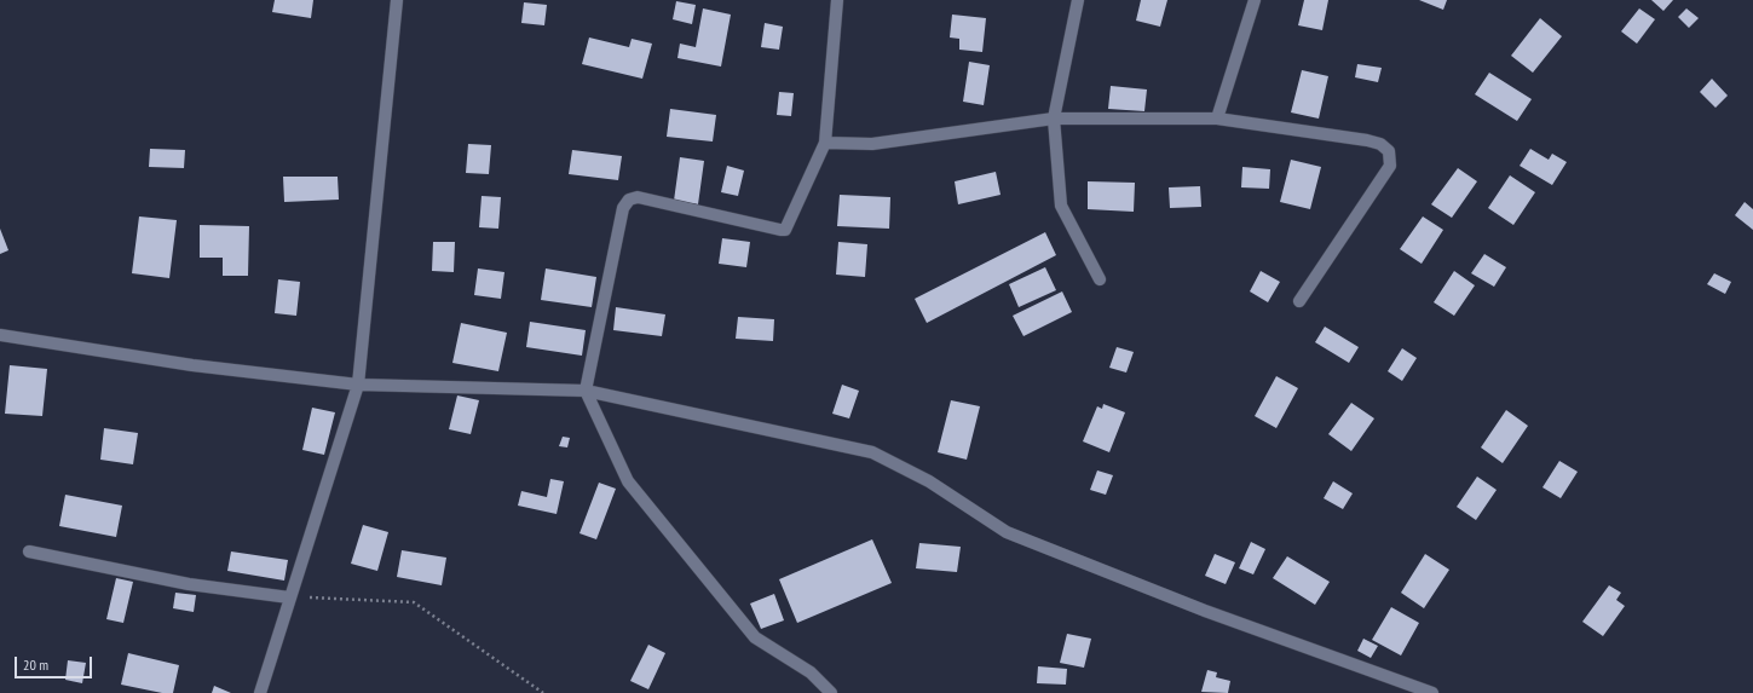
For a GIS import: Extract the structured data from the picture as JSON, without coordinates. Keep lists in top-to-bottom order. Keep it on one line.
{"scale_bar":"20 m"}
